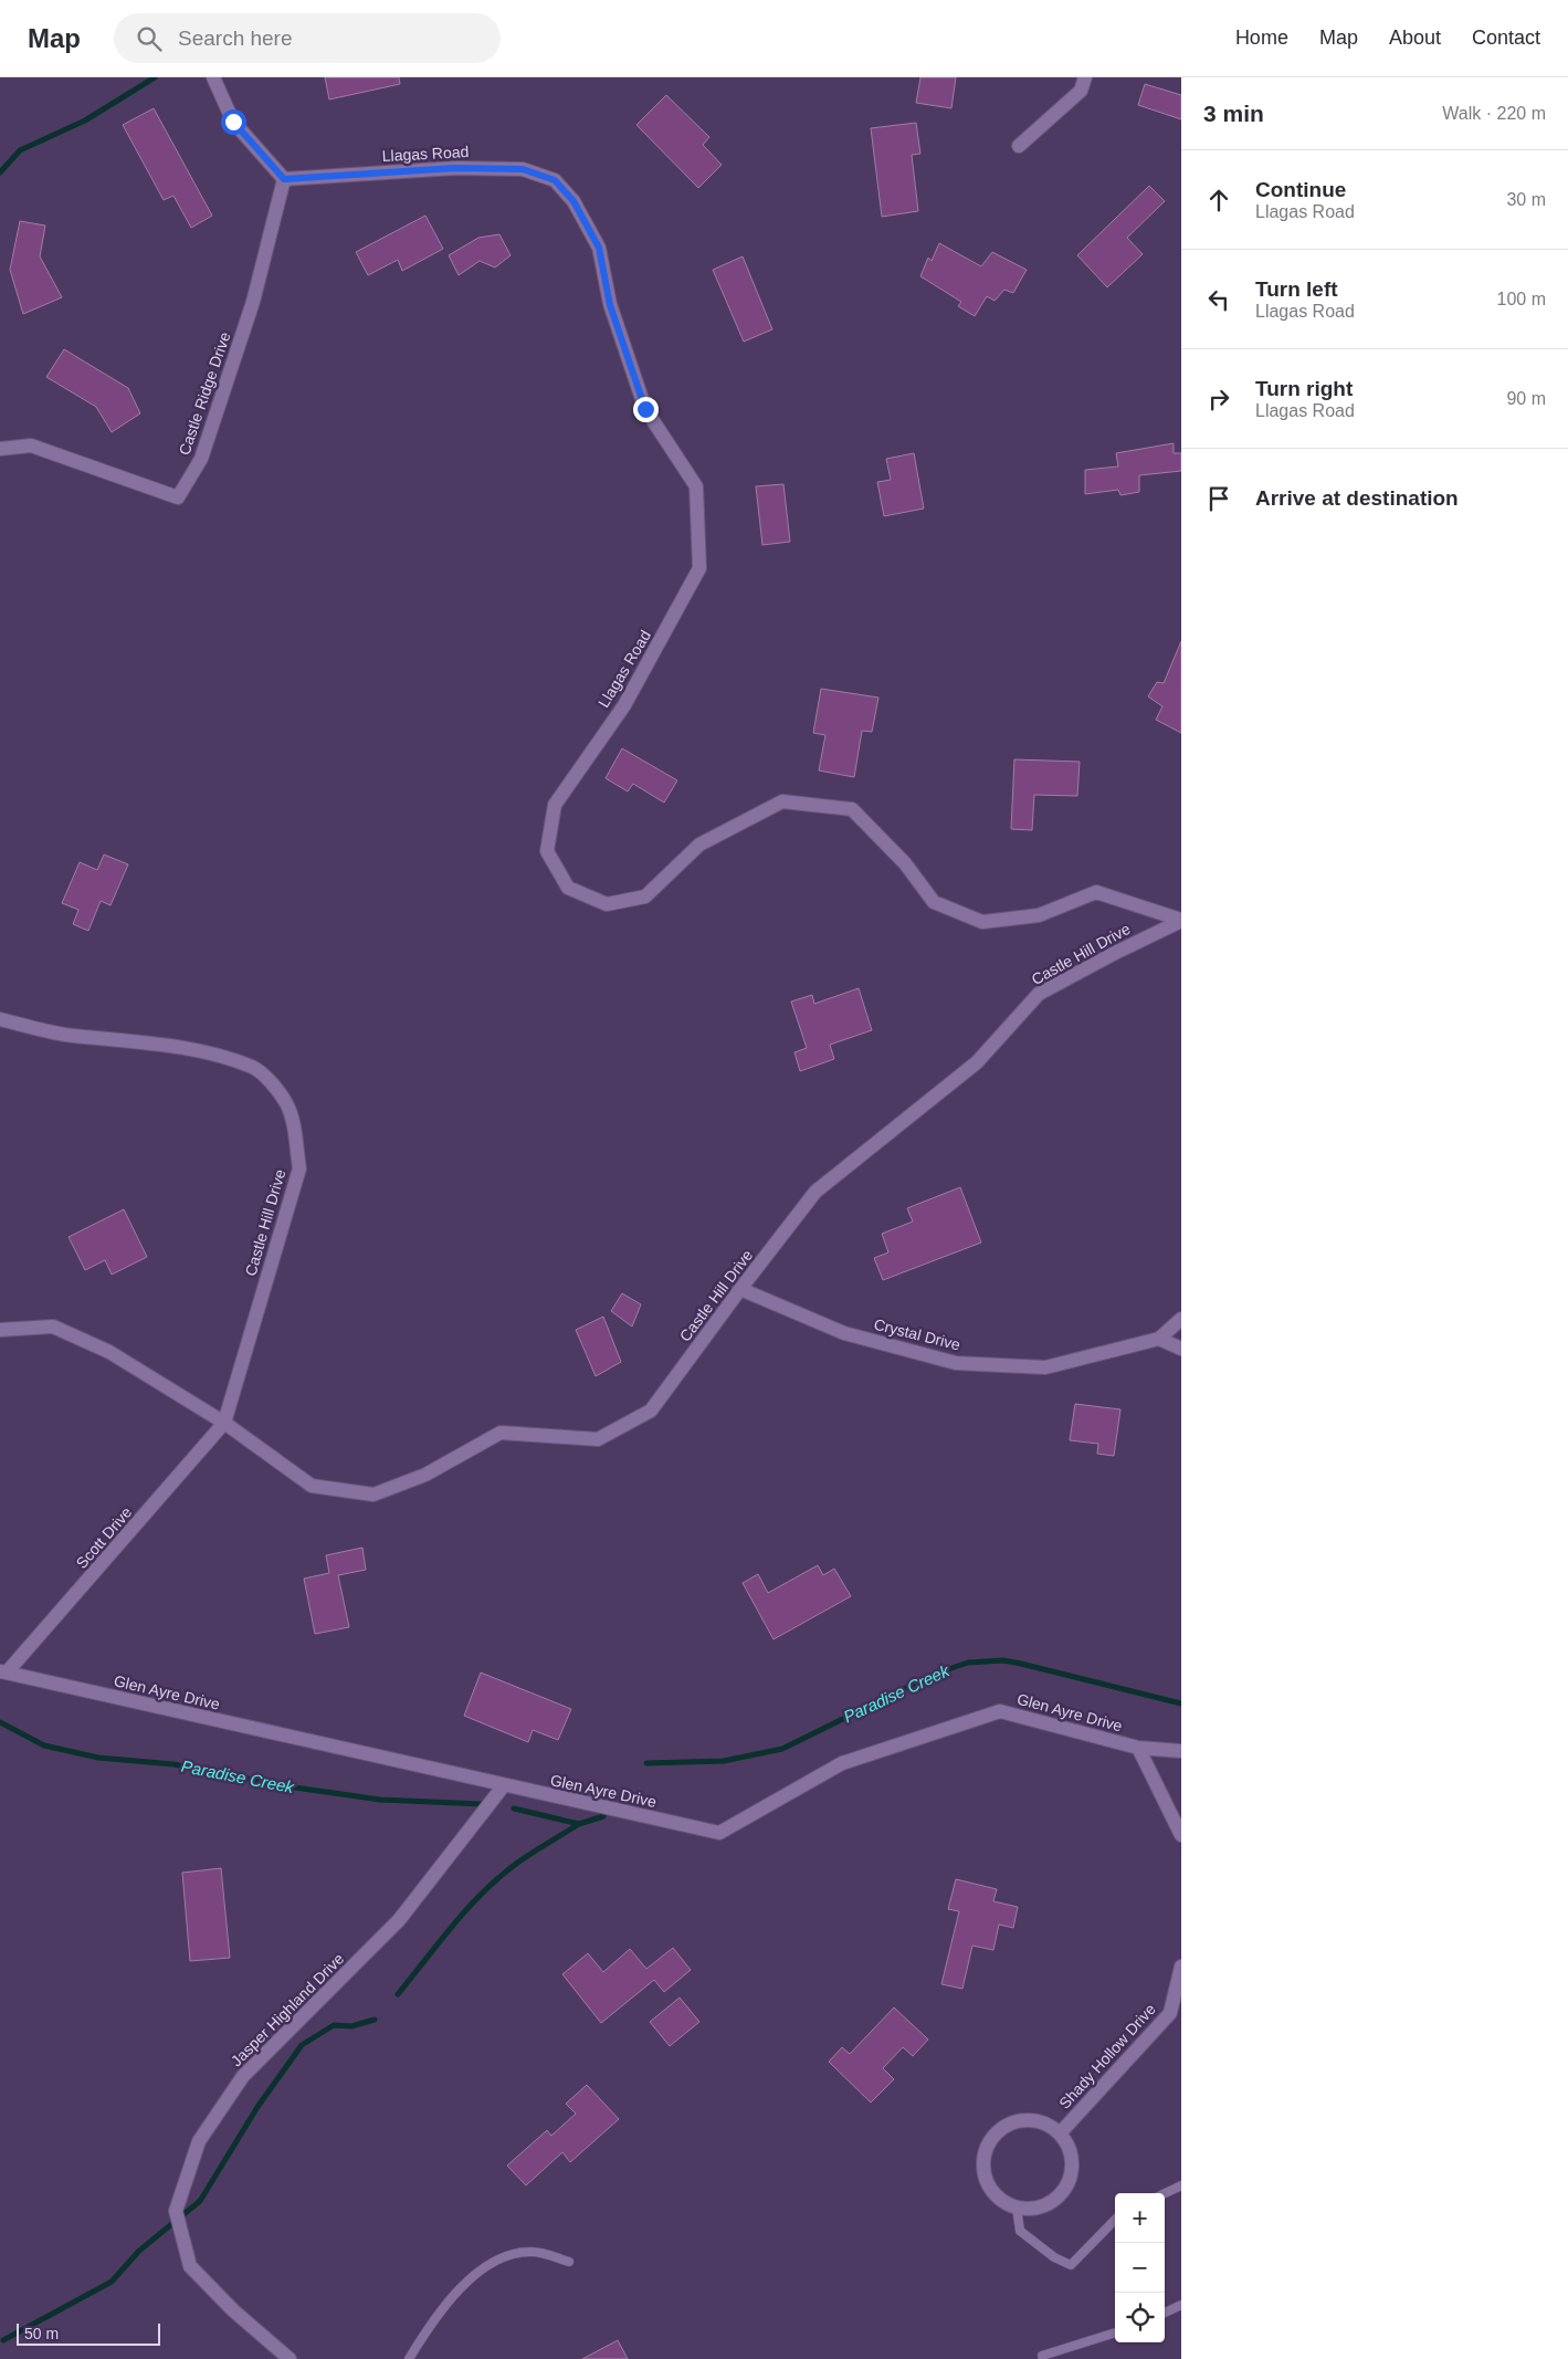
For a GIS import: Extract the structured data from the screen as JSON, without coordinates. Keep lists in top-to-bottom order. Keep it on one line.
{"streets":{"street":["Llagas Road","Castle Ridge Drive","Castle Hill Drive","Crystal Drive","Scott Drive","Glen Ayre Drive","Jasper Highland Drive","Shady Hollow Drive"]},"crossings":[["Llagas Road","Castle Ridge Drive"],["Llagas Road","Castle Hill Drive"],["Castle Hill Drive","Crystal Drive"],["Castle Hill Drive","Scott Drive"],["Scott Drive","Glen Ayre Drive"],["Glen Ayre Drive","Jasper Highland Drive"]],"water":["Paradise Creek"],"scale_bar":"50 m","page":{"header":"Map","search":"Search here","nav":["Home","Map","About","Contact"],"heading":["3 min","Walk · 220 m"],"list":[["Continue","Llagas Road","30 m"],["Turn left","Llagas Road","100 m"],["Turn right","Llagas Road","90 m"],"Arrive at destination"],"map_buttons":["+","−"],"scale":"50 m"}}
